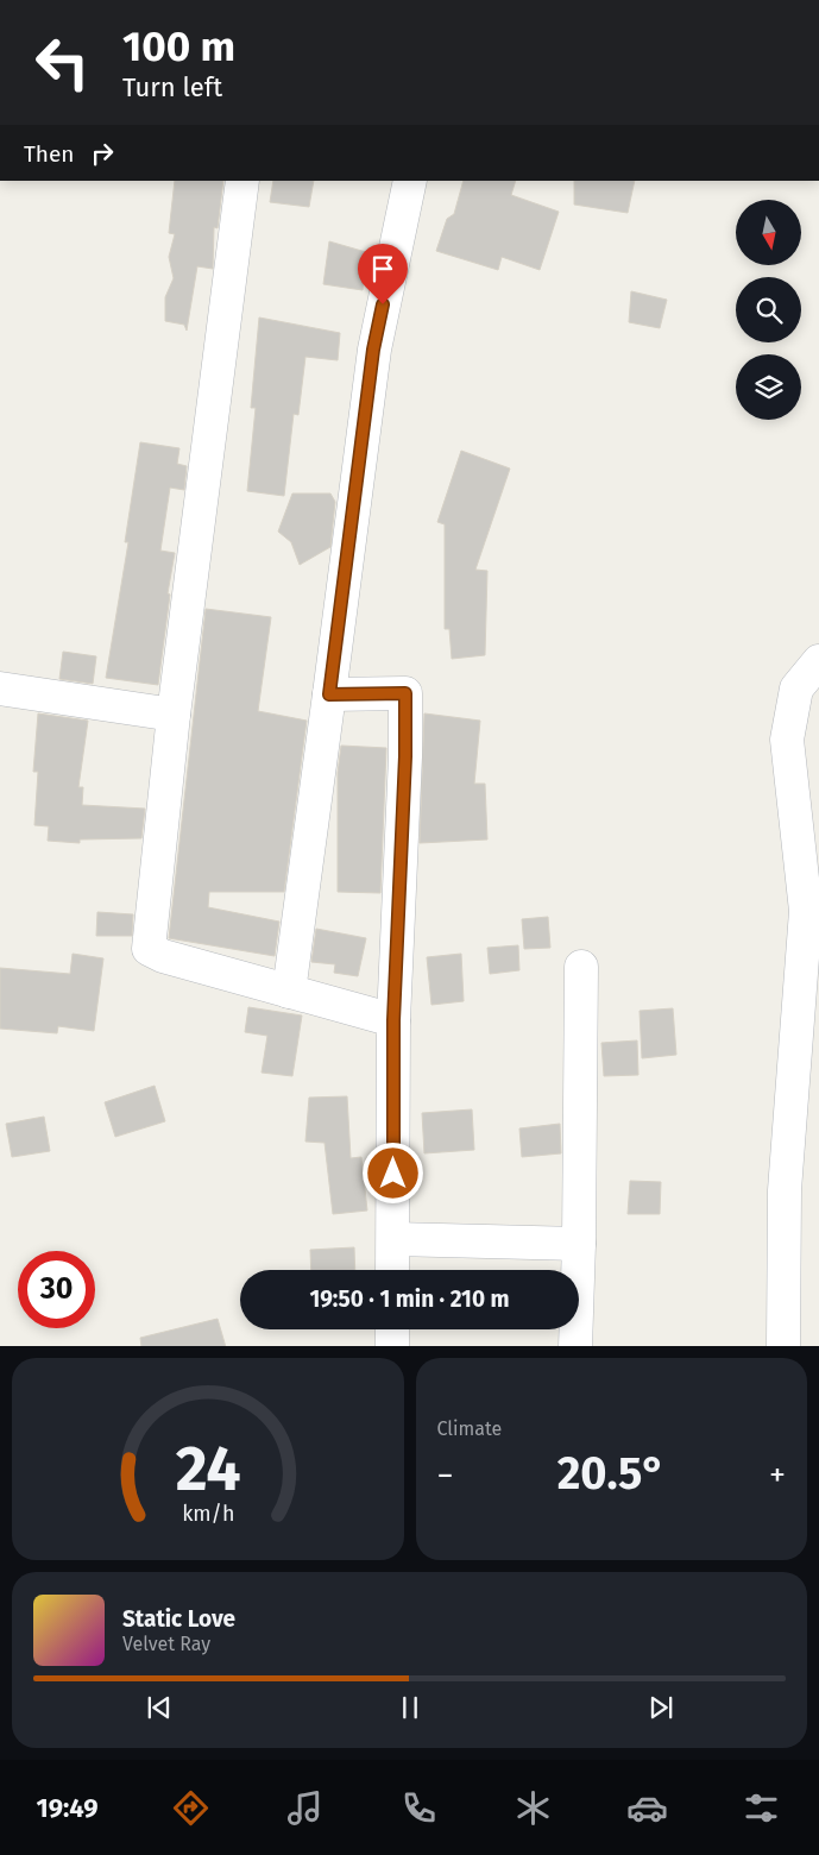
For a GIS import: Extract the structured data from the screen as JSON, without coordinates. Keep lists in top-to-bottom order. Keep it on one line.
{"north":"bottom","page":{"turn":["100 m","Turn left"],"then":"Then","limit":"30","trip":"19:50 · 1 min · 210 m","tile":"Climate","heat":["−","20.5°","+"],"song":["Static Love","Velvet Ray"],"tabs":"19:49","gauge":["24","km/h"]}}
